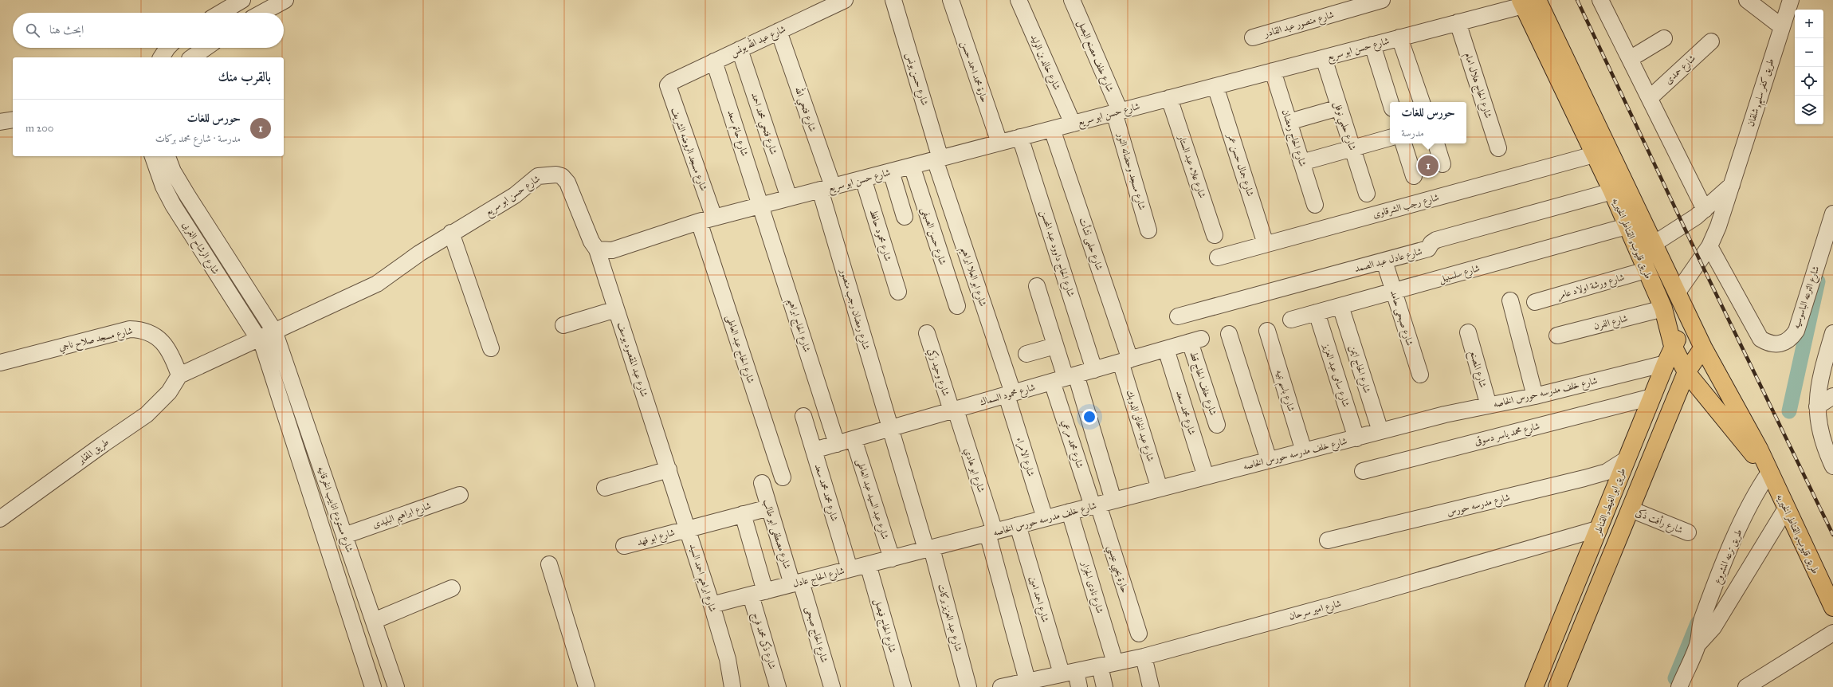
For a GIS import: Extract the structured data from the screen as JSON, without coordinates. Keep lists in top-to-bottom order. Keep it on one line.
{"streets":{"main road":["طريق قليوب, القناطر الخيريه","طريق ابو الغيط, القناطر"],"street":["شارع منصور عبد القادر","شارع عبد الله يونس","شارع حسن ابو سريع","شارع خلف مصنع البصل","شارع خالد بن الوليد","شارع حمدى","حارة محمد احمد حسن","شارع حسن يونس","شارع الحاج هلال امام","طريق كفر سليم, شلقان","شارع فتحي الله","شارع فتحي محمد احمد","شارع حلمي نوفل","شارع حاتم سعد","شارع الحاج رمضان","شارع مسجد الروضه الشريف","شارع جمال حسن عمر","شارع علاء عبد الستار","شارع مسجد وحضانه النور","شارع رجب الشرقاوى","شارع محمود حافظ","شارع حسن الصيفى","شارع حلمى نشأت","شارع الرشاح الغربى","شارع الحاج داوود عبد المحسن","شارع عادل عبد الصمد","شارع سلسبيل","شارع ابو العلا ابراهيم","شارع ورشة اولاد عامر","شارع الترعه الباسوسيه","شارع رمضان رجب منصور","شارع صبحى حامد","شارع الفرن","شارع الحاج ابراهيم","شارع مسجد صلاح ناجي","شارع الحاج عبد العاطى","شارع عبد المقصود يوسف","شارع الحاج ايمن","شارع المصنع","شارع وحيد زكي","شارع سامى عبد العزيز","شارع خلف الحاج قط","شارع باسم نبيه","شارع خلف مدرسه حورس الخاصه","شارع محمود السماك","شارع محمد سعد","شارع عبد الخالق الدوبك","شارع محمد ياسر دسوقى","شارع محمد مرعي","طريق المقابر","شارع الامراء","شارع ابو هادي","شارع محمد محمد سعد","شارع عبد السيد عبد العاطى","شارع مدرسه حورس","شارع مستودع انابيب الخرقانيه","شارع ابراهيم البليدى","شارع رأفت ذكى","شارع مصطفى ابو طالب","شارع ابو فهد","طريق ترعه المشروع","حارة يحيي عيسي","شارع الحاج عادل","شارع ابراهيم احمد السيد","شارع نادى الجزار","شارع احمد امين","شارع امير سرحان","شارع عبد العزيز بركات","شارع الحاج فيصل","شارع الحاج صبحى","شارع ذكى محمد فرج"]},"crossings":[["شارع عبد الله يونس","شارع فتحي الله"],["شارع عبد الله يونس","شارع فتحي محمد احمد"],["شارع عبد الله يونس","شارع حاتم سعد"],["شارع عبد الله يونس","شارع مسجد الروضه الشريف"],["شارع حسن ابو سريع","شارع خلف مصنع البصل"],["شارع حسن ابو سريع","شارع خالد بن الوليد"],["شارع حسن ابو سريع","حارة محمد احمد حسن"],["شارع حسن ابو سريع","شارع حسن يونس"],["شارع حسن ابو سريع","شارع الحاج هلال امام"],["شارع حسن ابو سريع","شارع فتحي الله"],["شارع حسن ابو سريع","شارع فتحي محمد احمد"],["شارع حسن ابو سريع","شارع حلمي نوفل"],["شارع حسن ابو سريع","شارع حاتم سعد"],["شارع حسن ابو سريع","شارع الحاج رمضان"],["شارع حسن ابو سريع","شارع مسجد الروضه الشريف"],["شارع حسن ابو سريع","شارع جمال حسن عمر"],["شارع حسن ابو سريع","شارع علاء عبد الستار"],["شارع حسن ابو سريع","شارع مسجد وحضانه النور"],["شارع حسن ابو سريع","شارع محمود حافظ"],["شارع حسن ابو سريع","شارع حسن الصيفى"],["شارع حسن ابو سريع","طريق قليوب, القناطر الخيريه"],["شارع حسن ابو سريع","شارع حلمى نشأت"],["شارع حسن ابو سريع","شارع الرشاح الغربى"],["شارع حسن ابو سريع","شارع الحاج داوود عبد المحسن"],["شارع حسن ابو سريع","شارع ابو العلا ابراهيم"],["شارع حسن ابو سريع","شارع رمضان رجب منصور"],["شارع حسن ابو سريع","شارع الحاج ابراهيم"],["شارع حسن ابو سريع","شارع الحاج عبد العاطى"],["شارع حسن ابو سريع","شارع عبد المقصود يوسف"],["شارع حسن ابو سريع","شارع مستودع انابيب الخرقانيه"],["شارع خلف مصنع البصل","شارع مسجد وحضانه النور"],["شارع حسن يونس","شارع ابو العلا ابراهيم"],["طريق كفر سليم, شلقان","طريق قليوب, القناطر الخيريه"],["طريق كفر سليم, شلقان","شارع الترعه الباسوسيه"],["شارع فتحي الله","شارع رمضان رجب منصور"],["شارع حاتم سعد","شارع الحاج ابراهيم"],["شارع مسجد الروضه الشريف","شارع الحاج عبد العاطى"],["شارع جمال حسن عمر","شارع رجب الشرقاوى"],["شارع رجب الشرقاوى","طريق قليوب, القناطر الخيريه"],["طريق قليوب, القناطر الخيريه","شارع عادل عبد الصمد"],["طريق قليوب, القناطر الخيريه","شارع سلسبيل"],["طريق قليوب, القناطر الخيريه","شارع ورشة اولاد عامر"],["طريق قليوب, القناطر الخيريه","شارع الفرن"],["طريق قليوب, القناطر الخيريه","طريق ابو الغيط, القناطر"],["طريق قليوب, القناطر الخيريه","طريق ترعه المشروع"],["شارع حلمى نشأت","شارع محمود السماك"],["شارع حلمى نشأت","شارع عبد الخالق الدوبك"],["شارع الرشاح الغربى","شارع مستودع انابيب الخرقانيه"],["شارع الحاج داوود عبد المحسن","شارع محمود السماك"],["شارع عادل عبد الصمد","شارع صبحى حامد"],["شارع سلسبيل","شارع صبحى حامد"],["شارع سلسبيل","شارع الحاج ايمن"],["شارع سلسبيل","شارع سامى عبد العزيز"],["شارع ابو العلا ابراهيم","شارع محمود السماك"],["شارع ابو العلا ابراهيم","شارع الامراء"],["شارع رمضان رجب منصور","شارع محمود السماك"],["شارع رمضان رجب منصور","شارع عبد العزيز بركات"],["شارع الحاج ابراهيم","شارع محمود السماك"],["شارع مسجد صلاح ناجي","طريق المقابر"],["شارع عبد المقصود يوسف","شارع ابراهيم احمد السيد"],["شارع الحاج ايمن","شارع خلف مدرسه حورس الخاصه"],["شارع المصنع","شارع خلف مدرسه حورس الخاصه"],["شارع وحيد زكي","شارع محمود السماك"],["شارع وحيد زكي","شارع ابو هادي"],["شارع سامى عبد العزيز","شارع خلف مدرسه حورس الخاصه"],["شارع خلف الحاج قط","شارع محمود السماك"],["شارع باسم نبيه","شارع خلف مدرسه حورس الخاصه"],["شارع خلف مدرسه حورس الخاصه","شارع محمد سعد"],["شارع خلف مدرسه حورس الخاصه","شارع عبد الخالق الدوبك"],["شارع خلف مدرسه حورس الخاصه","شارع محمد مرعي"],["شارع خلف مدرسه حورس الخاصه","شارع الامراء"],["شارع خلف مدرسه حورس الخاصه","شارع ابو هادي"],["شارع خلف مدرسه حورس الخاصه","طريق ابو الغيط, القناطر"],["شارع خلف مدرسه حورس الخاصه","حارة يحيي عيسي"],["شارع خلف مدرسه حورس الخاصه","شارع الحاج عادل"],["شارع خلف مدرسه حورس الخاصه","شارع نادى الجزار"],["شارع خلف مدرسه حورس الخاصه","شارع احمد امين"],["شارع خلف مدرسه حورس الخاصه","شارع عبد العزيز بركات"],["شارع محمود السماك","شارع محمد سعد"],["شارع محمود السماك","شارع عبد الخالق الدوبك"],["شارع محمود السماك","شارع محمد مرعي"],["شارع محمود السماك","شارع الامراء"],["شارع محمود السماك","شارع ابو هادي"],["شارع محمود السماك","شارع محمد محمد سعد"],["شارع محمود السماك","شارع عبد السيد عبد العاطى"],["شارع محمود السماك","شارع عبد العزيز بركات"],["شارع محمد ياسر دسوقى","طريق ابو الغيط, القناطر"],["شارع محمد مرعي","حارة يحيي عيسي"],["شارع ابو هادي","شارع امير سرحان"],["شارع محمد محمد سعد","شارع الحاج عادل"],["شارع عبد السيد عبد العاطى","شارع الحاج عادل"],["طريق ابو الغيط, القناطر","شارع مدرسه حورس"],["طريق ابو الغيط, القناطر","شارع امير سرحان"],["شارع مستودع انابيب الخرقانيه","شارع ابراهيم البليدى"],["شارع مصطفى ابو طالب","شارع ابو فهد"],["شارع مصطفى ابو طالب","شارع الحاج عادل"],["شارع مصطفى ابو طالب","شارع الحاج صبحى"],["شارع ابو فهد","شارع ابراهيم احمد السيد"],["شارع ابو فهد","شارع ذكى محمد فرج"],["شارع الحاج عادل","شارع ابراهيم احمد السيد"],["شارع الحاج عادل","شارع عبد العزيز بركات"],["شارع الحاج عادل","شارع الحاج فيصل"],["شارع الحاج عادل","شارع الحاج صبحى"],["شارع الحاج عادل","شارع ذكى محمد فرج"],["شارع نادى الجزار","شارع امير سرحان"],["شارع احمد امين","شارع امير سرحان"]],"page":{"map_buttons":["+","−"],"search":"ابحث هنا","heading":"بالقرب منك","list":[{"mark":"1","name":"حورس للغات","note":"مدرسة · شارع محمد بركات","value":"200 m"}],"popup":["حورس للغات","مدرسة"],"pins":"1"}}
